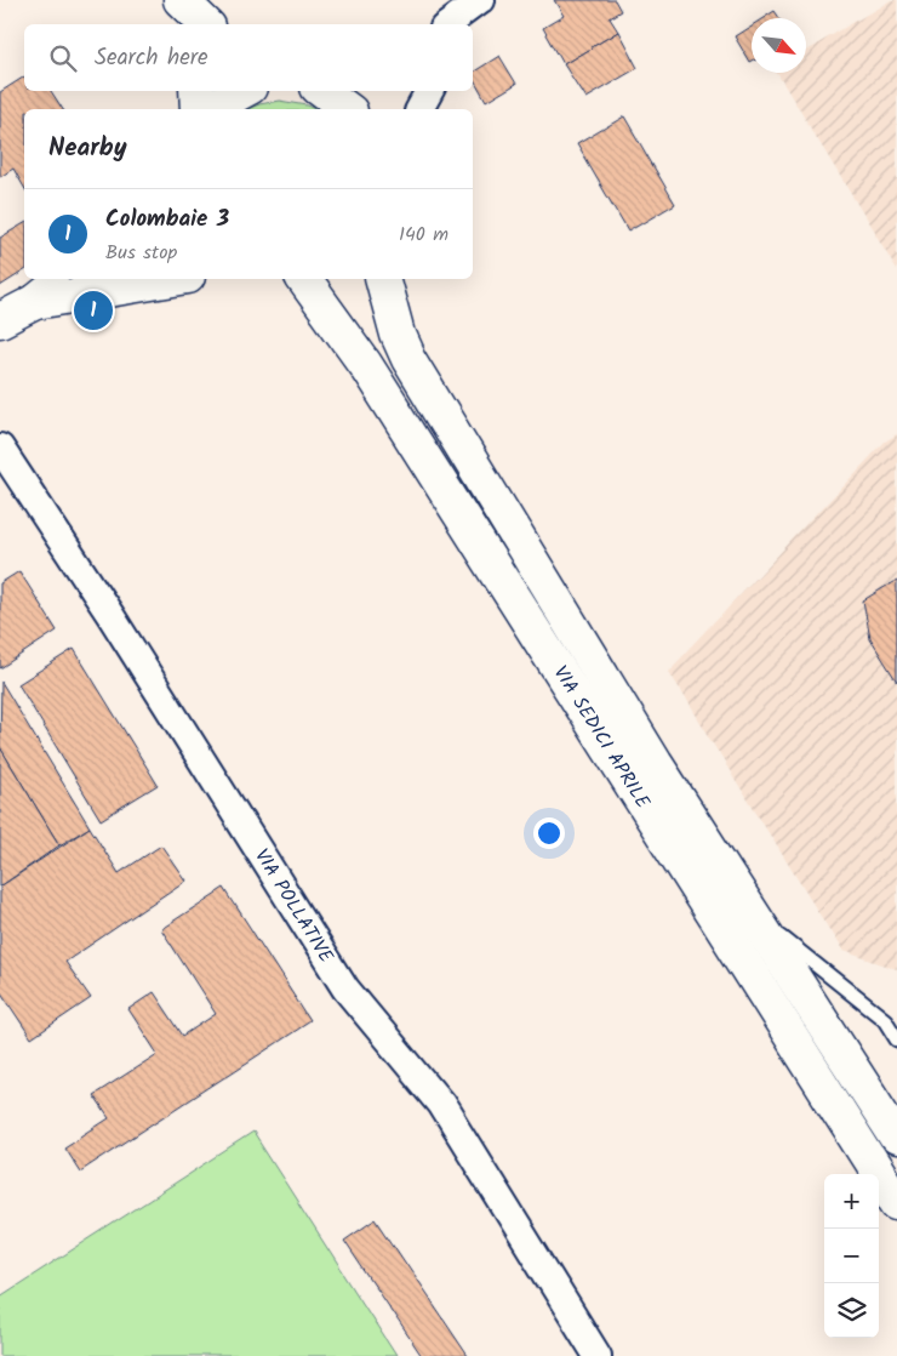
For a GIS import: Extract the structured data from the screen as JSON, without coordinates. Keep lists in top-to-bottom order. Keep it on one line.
{"streets":{"main road":["VIA SEDICI APRILE"],"street":["VIA POLLATIVE"]},"north":"bottom right","page":{"search":"Search here","heading":"Nearby","list":[{"mark":"1","name":"Colombaie 3","note":"Bus stop","value":"140 m"}],"pins":"1","map_buttons":["+","−"]}}
